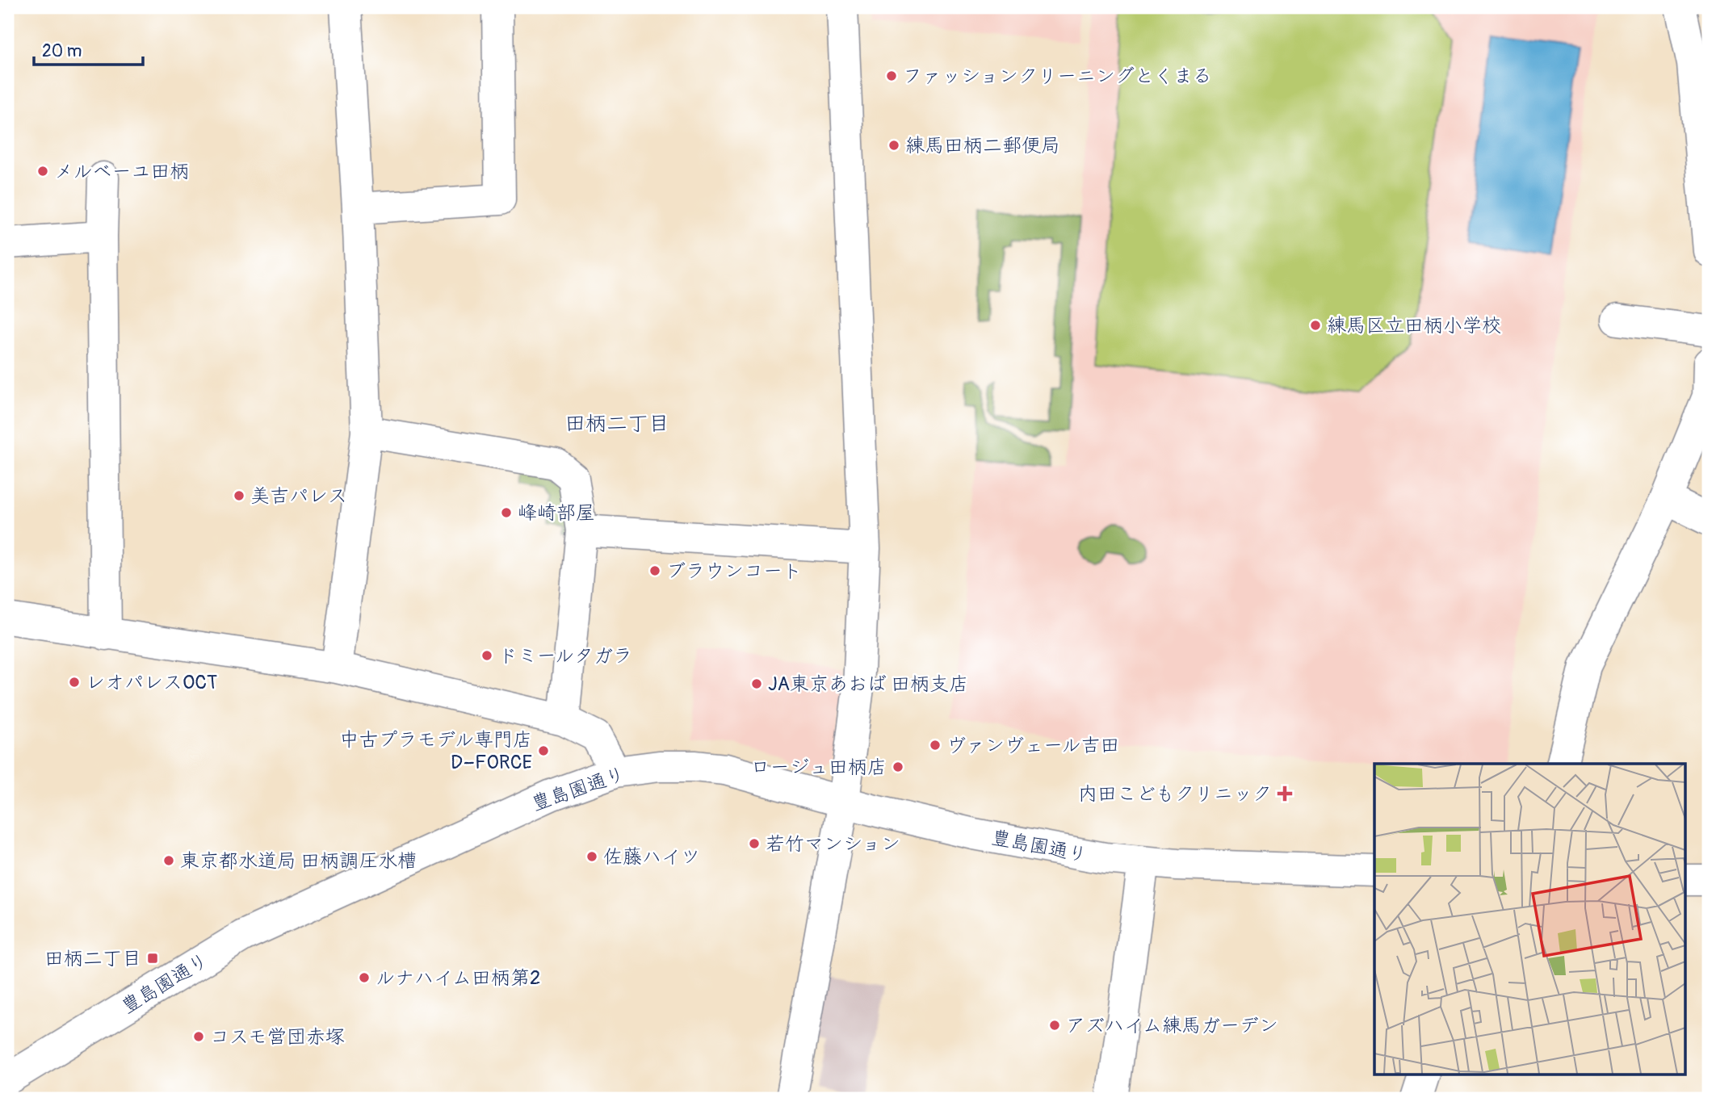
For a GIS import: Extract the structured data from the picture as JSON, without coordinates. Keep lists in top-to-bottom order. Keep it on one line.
{"streets":{"street":["豊島園通り"]},"districts":["田柄二丁目"],"places":{"other":["ファッションクリーニングとくまる","練馬田柄二郵便局","メルベーユ田柄","練馬区立田柄小学校","美吉パレス","峰崎部屋","ブラウンコート","ドミールタガラ","レオパレスOCT","JA東京あおば 田柄支店","ヴァンヴェール吉田","中古プラモデル専門店 D−FORCE","ロージュ田柄店","若竹マンション","佐藤ハイツ","東京都水道局 田柄調圧水槽","ルナハイム田柄第2","アズハイム練馬ガーデン","コスモ営団赤塚"],"health":["内田こどもクリニック"],"transit":["田柄二丁目"]},"scale_bar":"20 m"}
